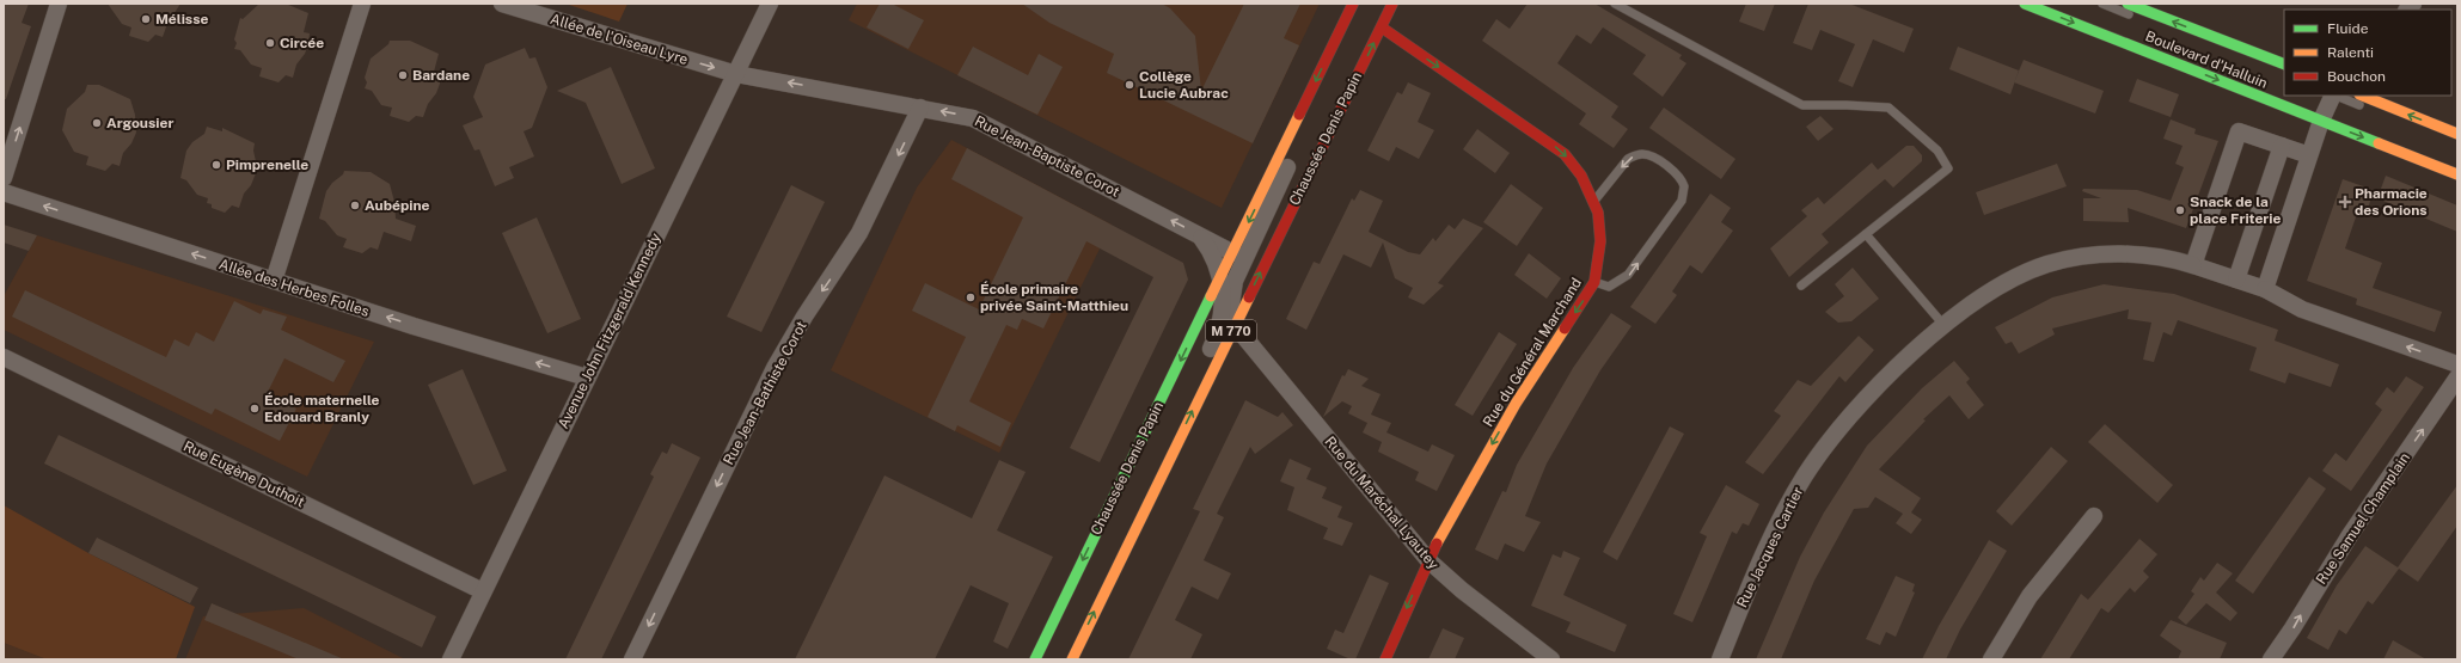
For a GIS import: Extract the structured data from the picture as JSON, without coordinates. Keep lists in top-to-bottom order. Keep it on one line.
{"streets":{"main road":["Boulevard d'Halluin","Chaussée Denis Papin","M 770","Rue du Général Marchand"],"street":["Allée de l'Oiseau Lyre","Rue Jean-Baptiste Corot","Allée des Herbes Folles","Avenue John Fitzgerald Kennedy","Rue Jean-Bathiste Corot","Rue Eugène Duthoit","Rue du Maréchal Lyautey","Rue Samuel Champlain","Rue Jacques Cartier"]},"crossings":[["Allée de l'Oiseau Lyre","Rue Jean-Baptiste Corot"],["Allée de l'Oiseau Lyre","Avenue John Fitzgerald Kennedy"],["Chaussée Denis Papin","Rue Jean-Baptiste Corot"],["Chaussée Denis Papin","Rue du Général Marchand"],["Chaussée Denis Papin","Rue du Maréchal Lyautey"],["Rue Jean-Baptiste Corot","Avenue John Fitzgerald Kennedy"],["Rue Jean-Baptiste Corot","Rue Jean-Bathiste Corot"],["Allée des Herbes Folles","Avenue John Fitzgerald Kennedy"],["Avenue John Fitzgerald Kennedy","Rue Eugène Duthoit"],["Rue du Général Marchand","Rue du Maréchal Lyautey"]],"one_way":["Allée de l'Oiseau Lyre","Rue Jean-Baptiste Corot","Allée des Herbes Folles","Rue Jean-Bathiste Corot","Rue Samuel Champlain"],"places":{"other":["Mélisse","Circée","Bardane","Collège Lucie Aubrac","Argousier","Pimprenelle","Aubépine","Snack de la place Friterie","École primaire privée Saint-Matthieu","École maternelle Edouard Branly"],"health":["Pharmacie des Orions"]},"legend":["Fluide","Ralenti","Bouchon"]}
